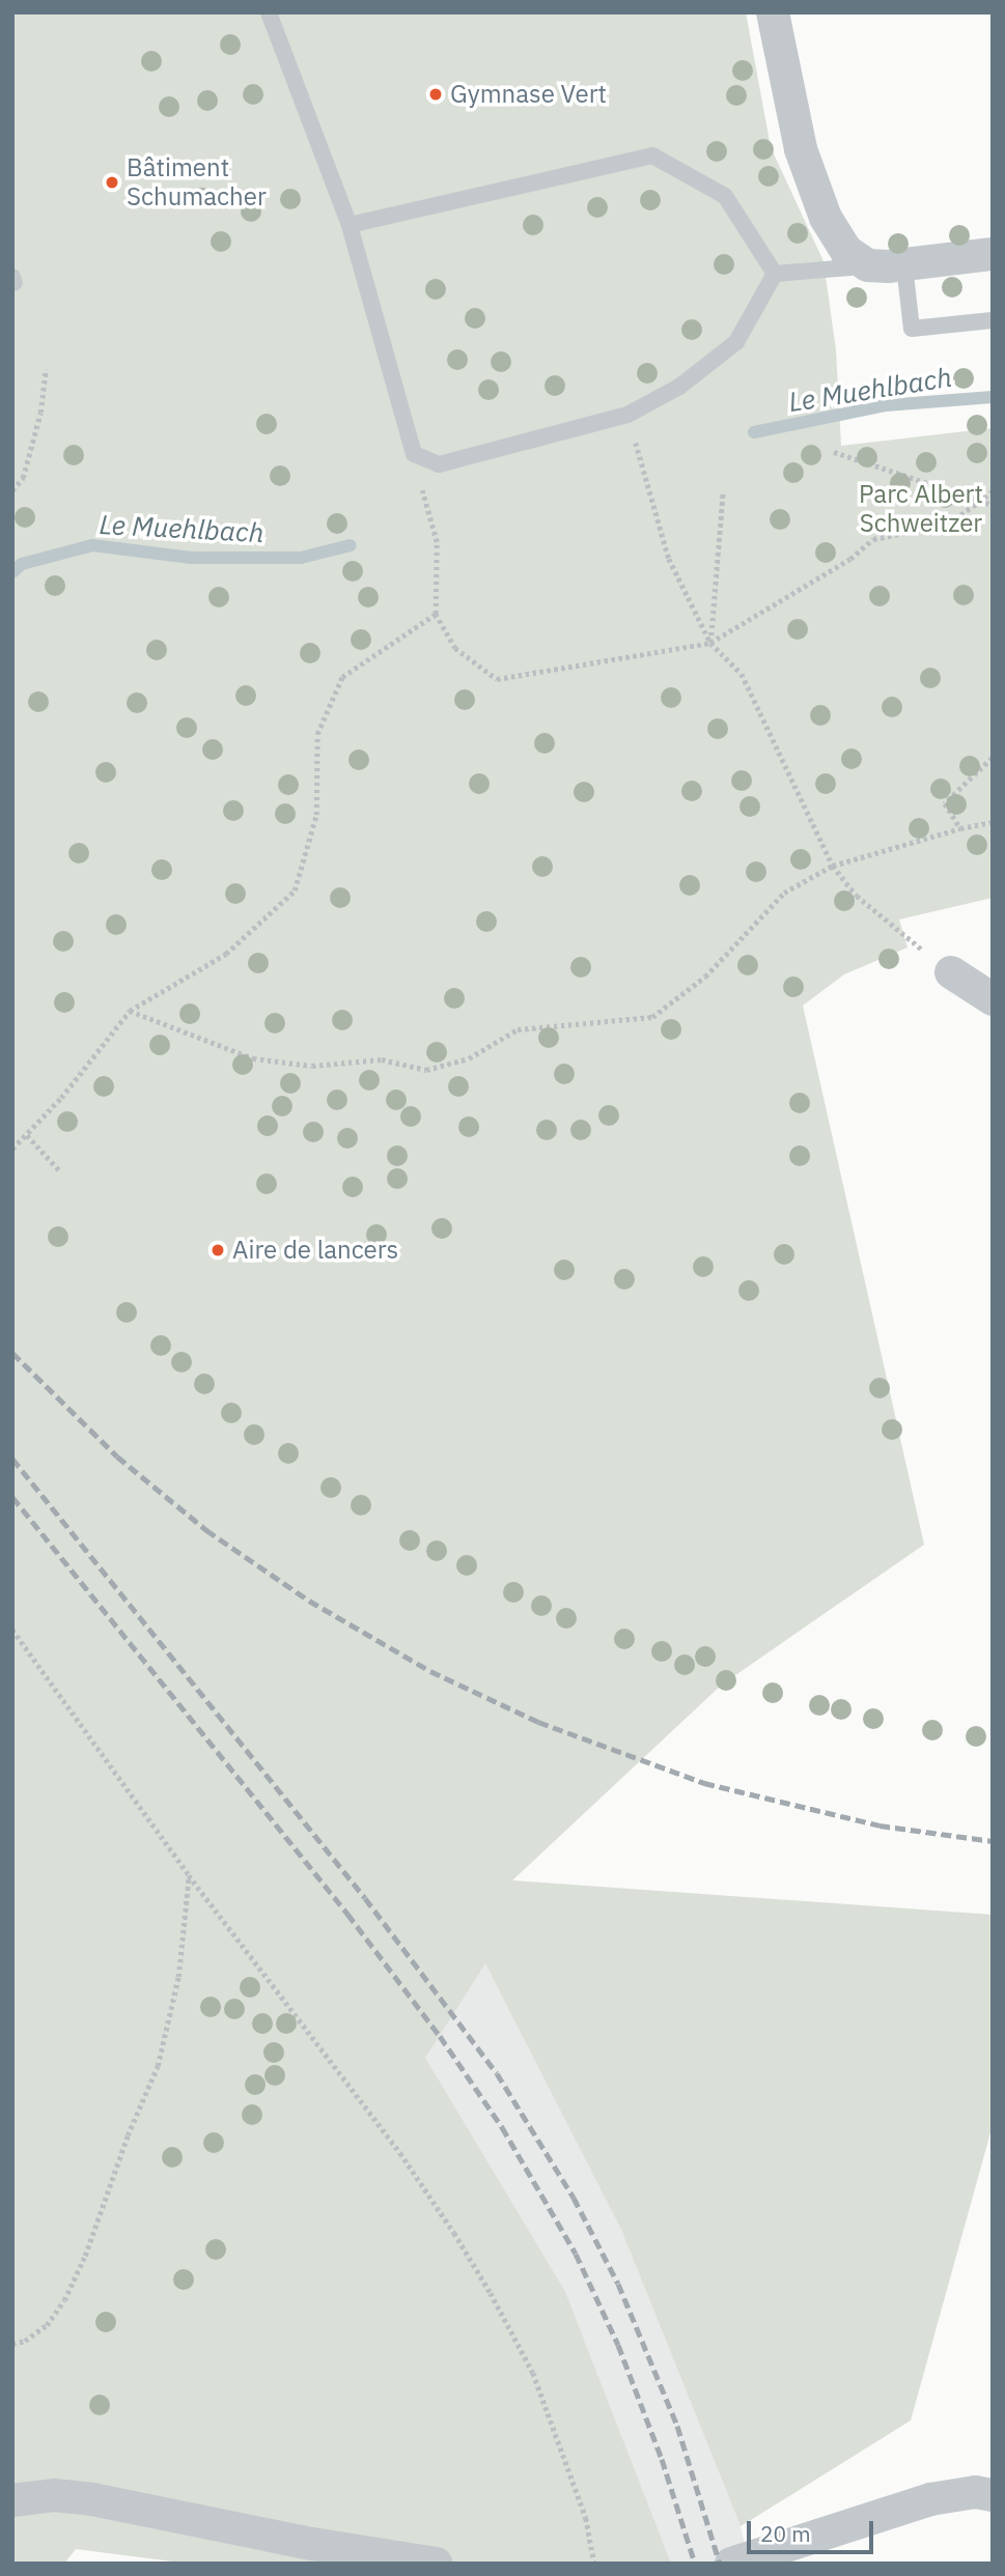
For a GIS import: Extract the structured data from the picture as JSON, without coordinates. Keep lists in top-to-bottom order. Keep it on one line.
{"water":["Le Muehlbach"],"parks":["Parc Albert Schweitzer"],"places":["Gymnase Vert","Bâtiment Schumacher","Aire de lancers"],"scale_bar":"20 m"}
